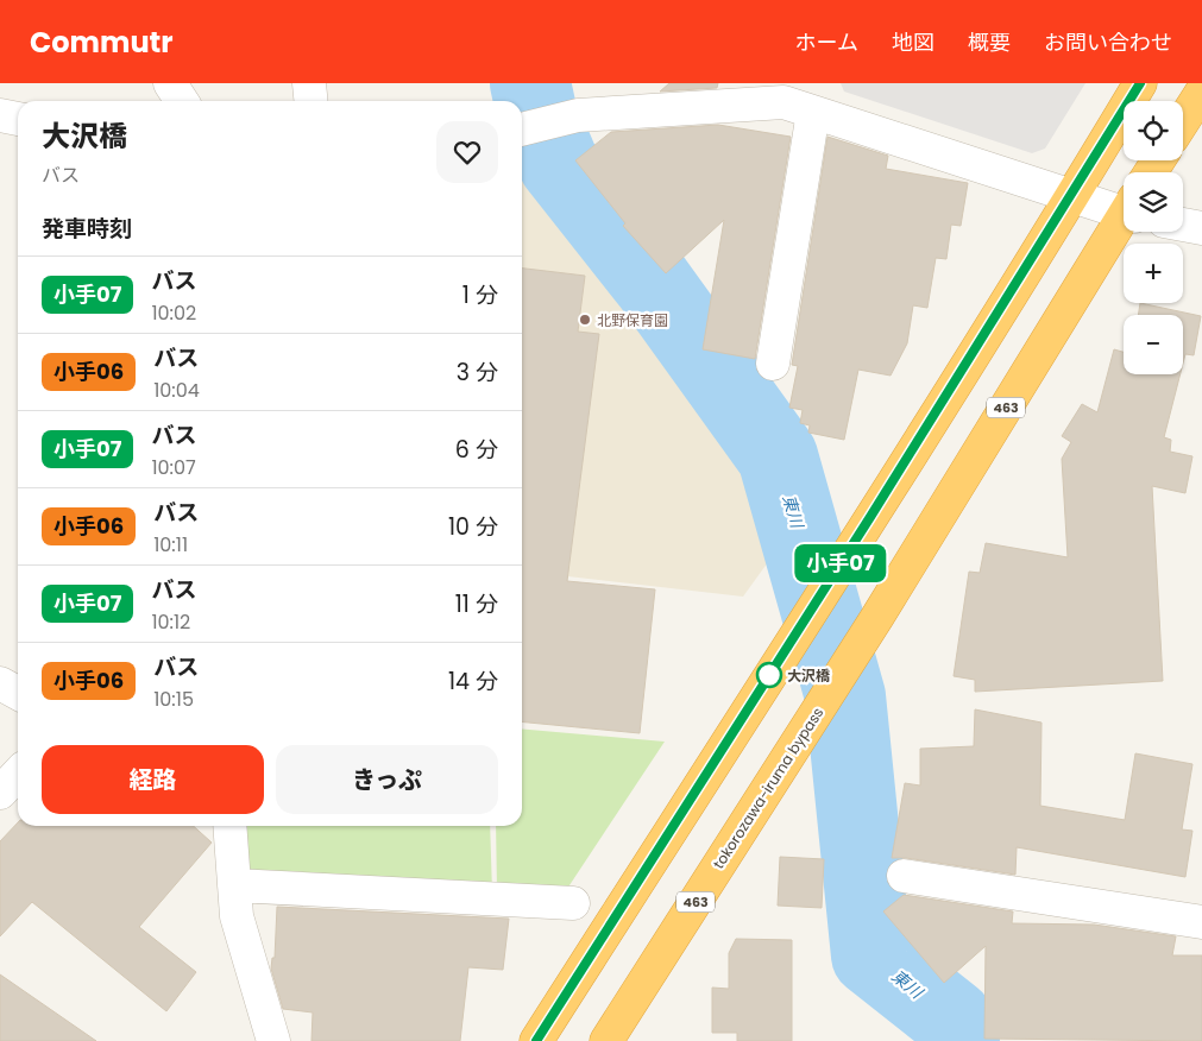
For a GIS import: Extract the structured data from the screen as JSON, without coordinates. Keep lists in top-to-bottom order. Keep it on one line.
{"streets":{"highway":["463","tokorozawa-iruma bypass"]},"water":["東川"],"places":["北野保育園","大沢橋"],"lines":["bus line 小手07"],"page":{"header":"Commutr","nav":["ホーム","地図","概要","お問い合わせ"],"on_map":"小手07","map_buttons":["+","−"],"heading":[["大沢橋","バス"],"発車時刻"],"list":[{"mark":"小手07","name":"バス","note":"10:02","value":"1 分"},{"mark":"小手06","name":"バス","note":"10:04","value":"3 分"},{"mark":"小手07","name":"バス","note":"10:07","value":"6 分"},{"mark":"小手06","name":"バス","note":"10:11","value":"10 分"},{"mark":"小手07","name":"バス","note":"10:12","value":"11 分"},{"mark":"小手06","name":"バス","note":"10:15","value":"14 分"}],"buttons":["経路","きっぷ"]}}
